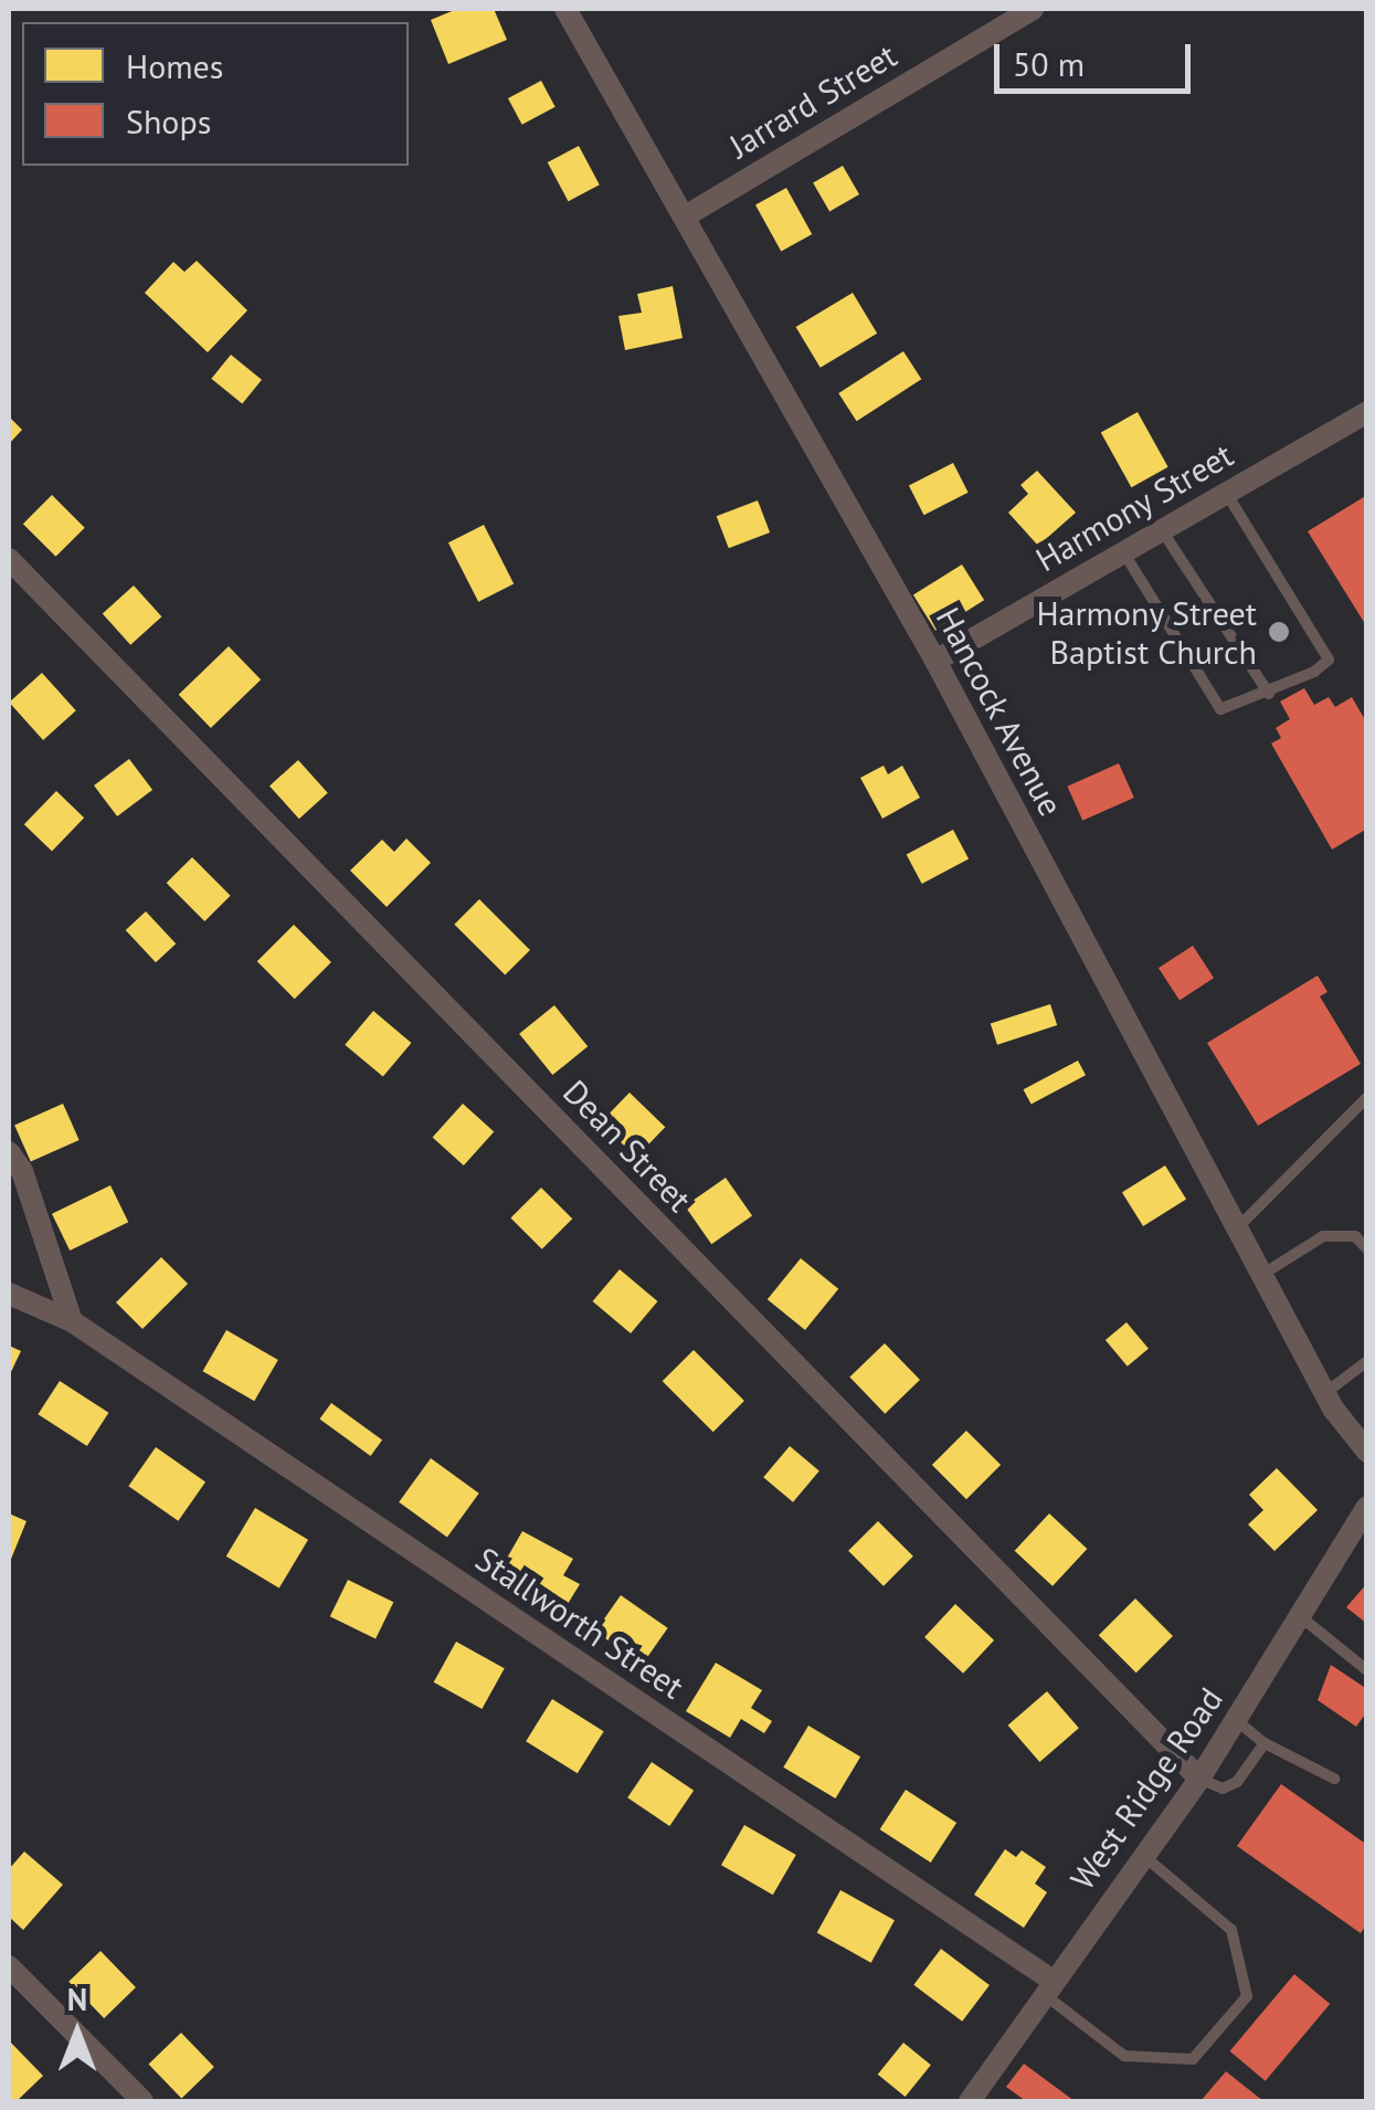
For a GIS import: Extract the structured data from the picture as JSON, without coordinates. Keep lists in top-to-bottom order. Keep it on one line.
{"streets":{"street":["Jarrard Street","Harmony Street","Hancock Avenue","Dean Street","Stallworth Street","West Ridge Road"]},"crossings":[["Jarrard Street","Hancock Avenue"],["Harmony Street","Hancock Avenue"],["Dean Street","West Ridge Road"],["Stallworth Street","West Ridge Road"]],"places":["Harmony Street Baptist Church"],"legend":["Homes","Shops"],"scale_bar":"50 m","north":"top"}
